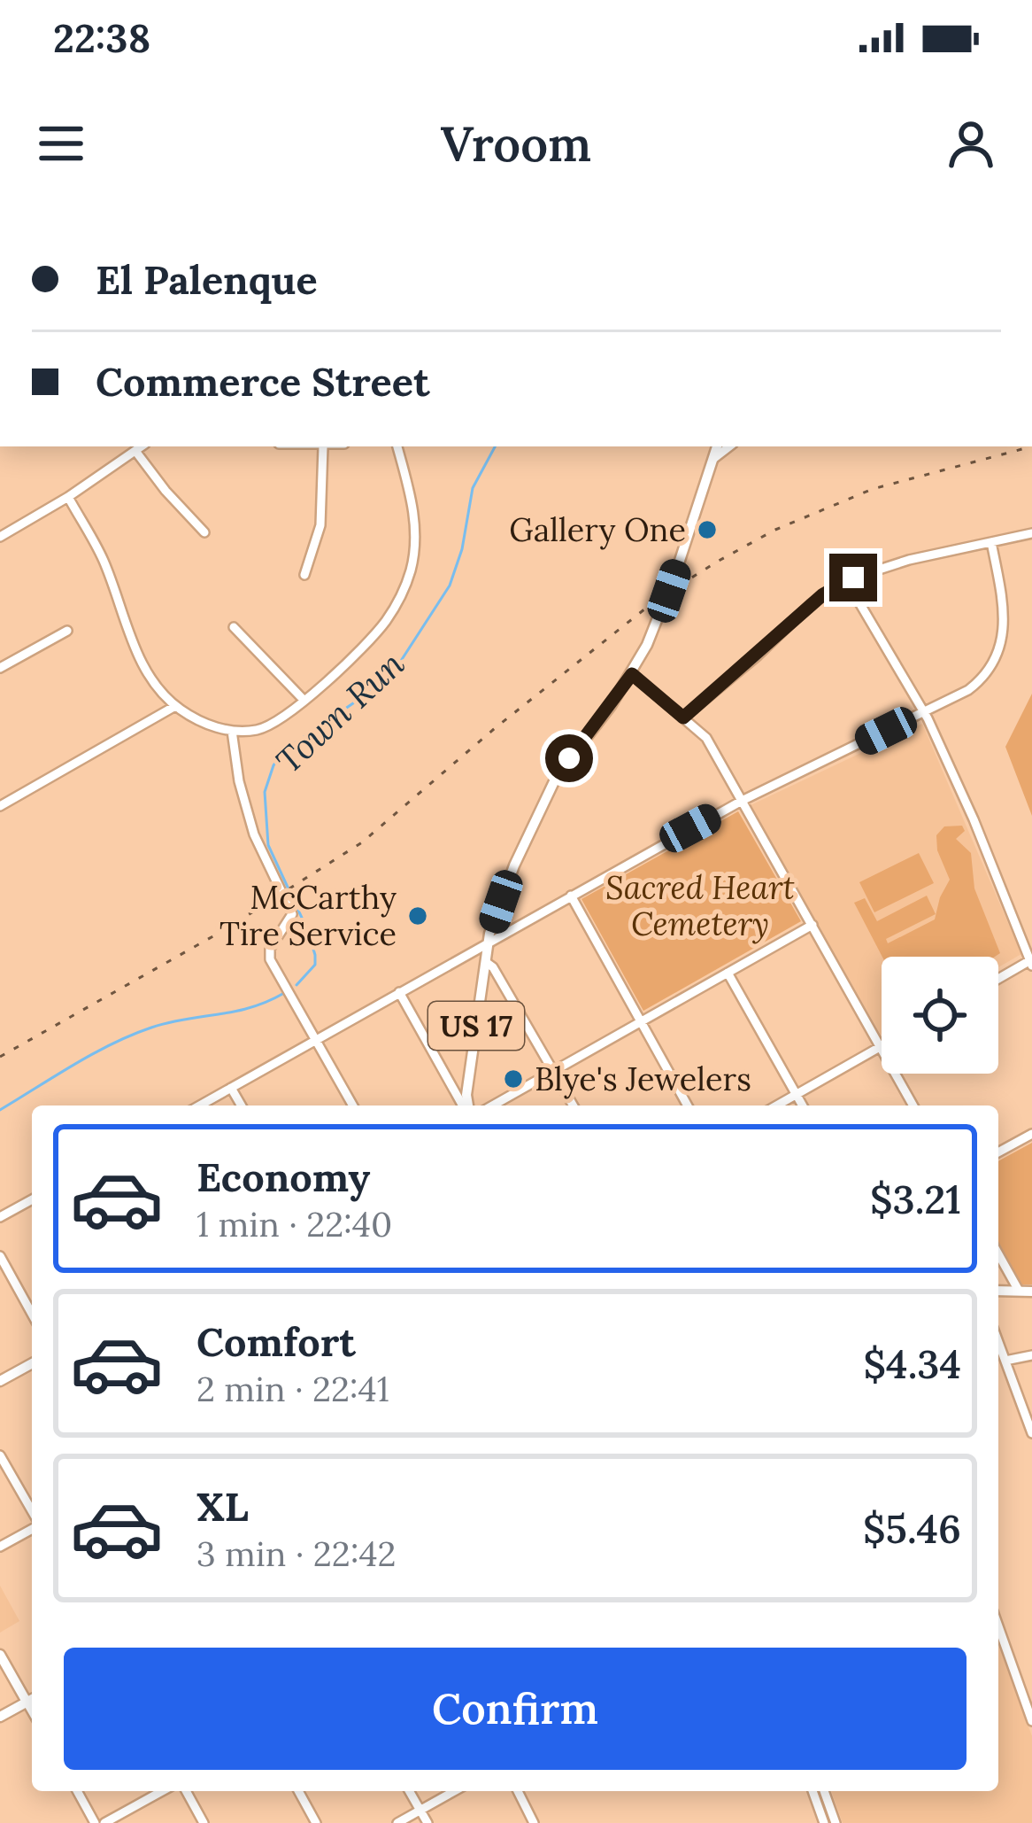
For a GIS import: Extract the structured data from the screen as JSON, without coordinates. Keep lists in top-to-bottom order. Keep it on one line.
{"streets":{"main road":["US 17"]},"water":["Town Run"],"parks":["Sacred Heart Cemetery"],"places":["Gallery One","McCarthy Tire Service","Blye's Jewelers"],"page":{"status":"22:38","header":"Vroom","banner":["El Palenque","Commerce Street"],"list":[{"name":"Economy","note":"1 min · 22:40","value":"$3.21"},{"name":"Comfort","note":"2 min · 22:41","value":"$4.34"},{"name":"XL","note":"3 min · 22:42","value":"$5.46"}],"buttons":"Confirm"}}
